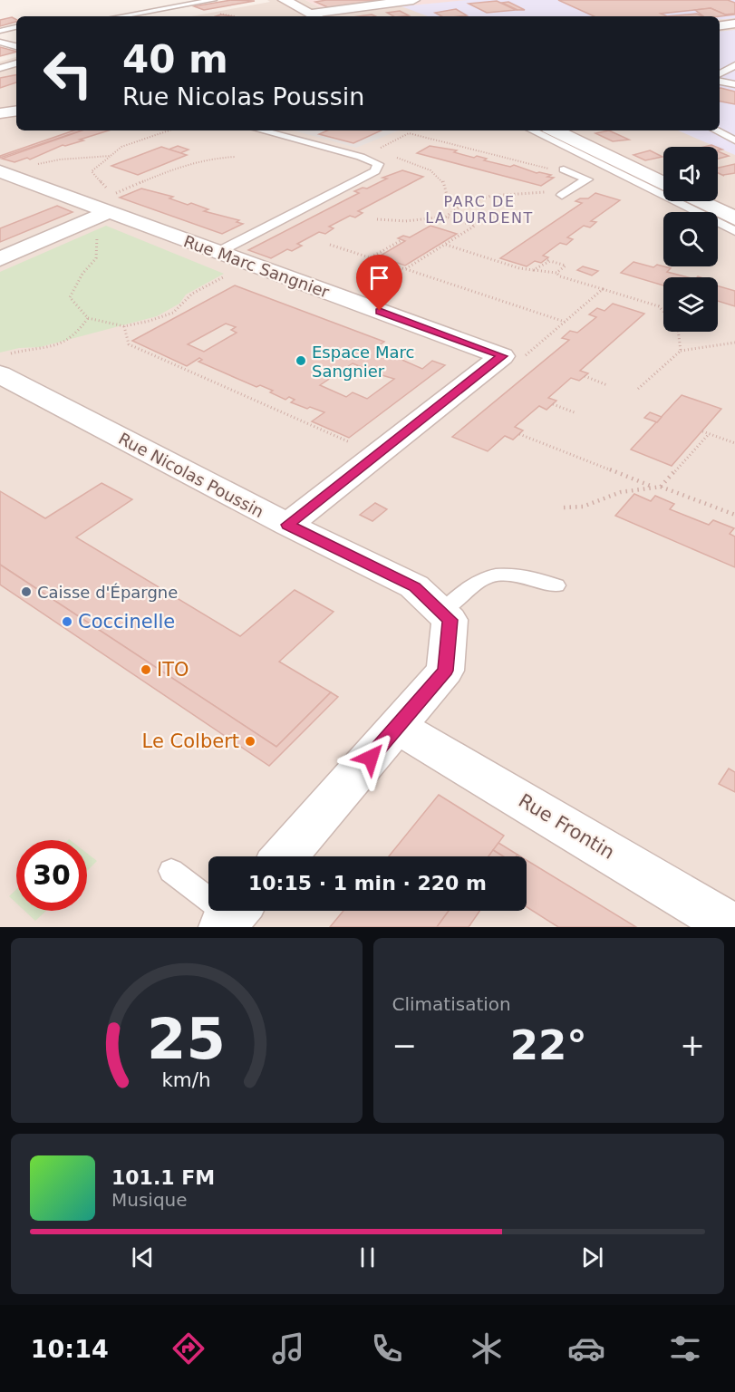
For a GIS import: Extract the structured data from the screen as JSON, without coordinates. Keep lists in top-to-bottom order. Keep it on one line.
{"streets":{"street":["Rue Marc Sangnier","Rue Nicolas Poussin","Rue Frontin"]},"districts":["PARC DE LA DURDENT"],"places":["Espace Marc Sangnier","Caisse d'Épargne","Coccinelle","ITO","Le Colbert"],"page":{"turn":["40 m","Rue Nicolas Poussin"],"limit":"30","trip":"10:15 · 1 min · 220 m","tile":"Climatisation","heat":["−","22°","+"],"song":["101.1 FM","Musique"],"tabs":"10:14","gauge":["25","km/h"]}}
